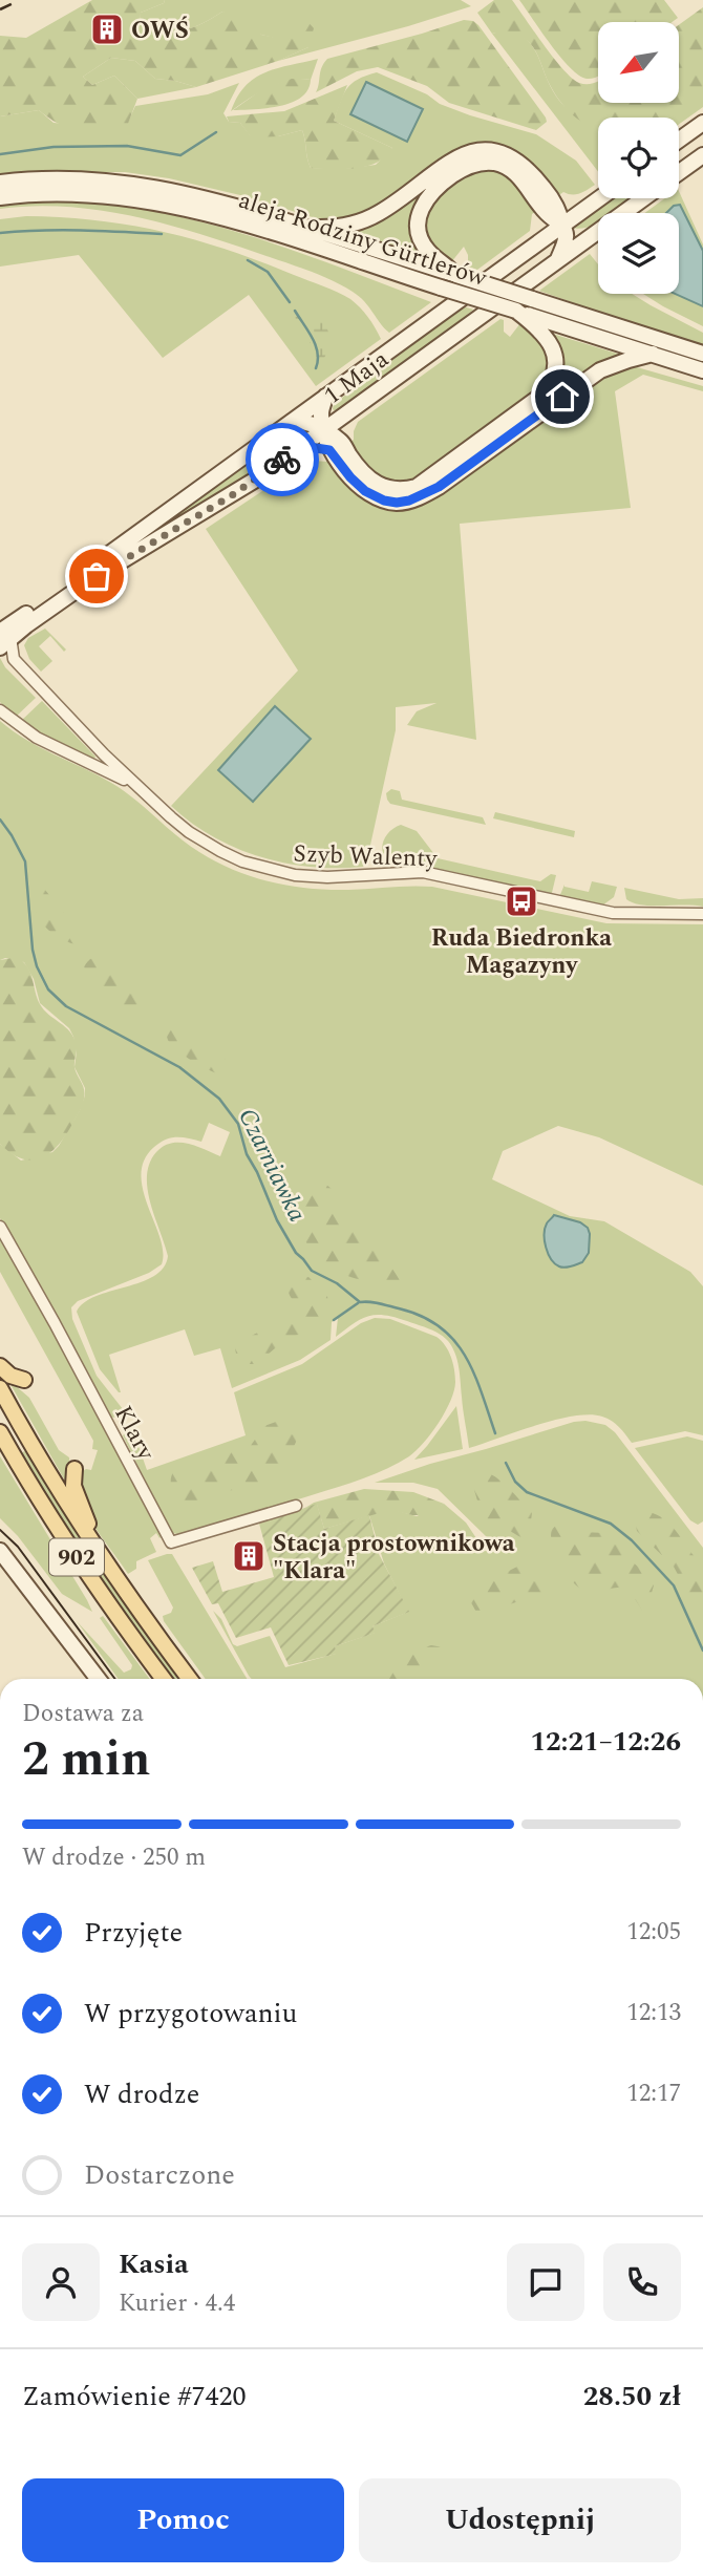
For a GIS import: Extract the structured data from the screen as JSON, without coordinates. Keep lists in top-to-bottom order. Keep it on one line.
{"streets":{"main road":["aleja Rodziny Gürtlerów","1 Maja","902"],"street":["Szyb Walenty","Klary"]},"crossings":[["aleja Rodziny Gürtlerów","1 Maja"],["1 Maja","Szyb Walenty"]],"water":["Czarniawka"],"places":{"building":["OWŚ","Stacja prostownikowa \"Klara\""],"bus stop":["Ruda Biedronka Magazyny"]},"north":"bottom left","page":{"heading":["2 min","Dostawa za","12:21–12:26"],"panel":["Kasia","Kurier · 4.4","Zamówienie #7420","28.50 zł"],"bar":"W drodze · 250 m","list":[["Przyjęte","12:05"],["W przygotowaniu","12:13"],["W drodze","12:17"],"Dostarczone"],"buttons":["Pomoc","Udostępnij"]}}
